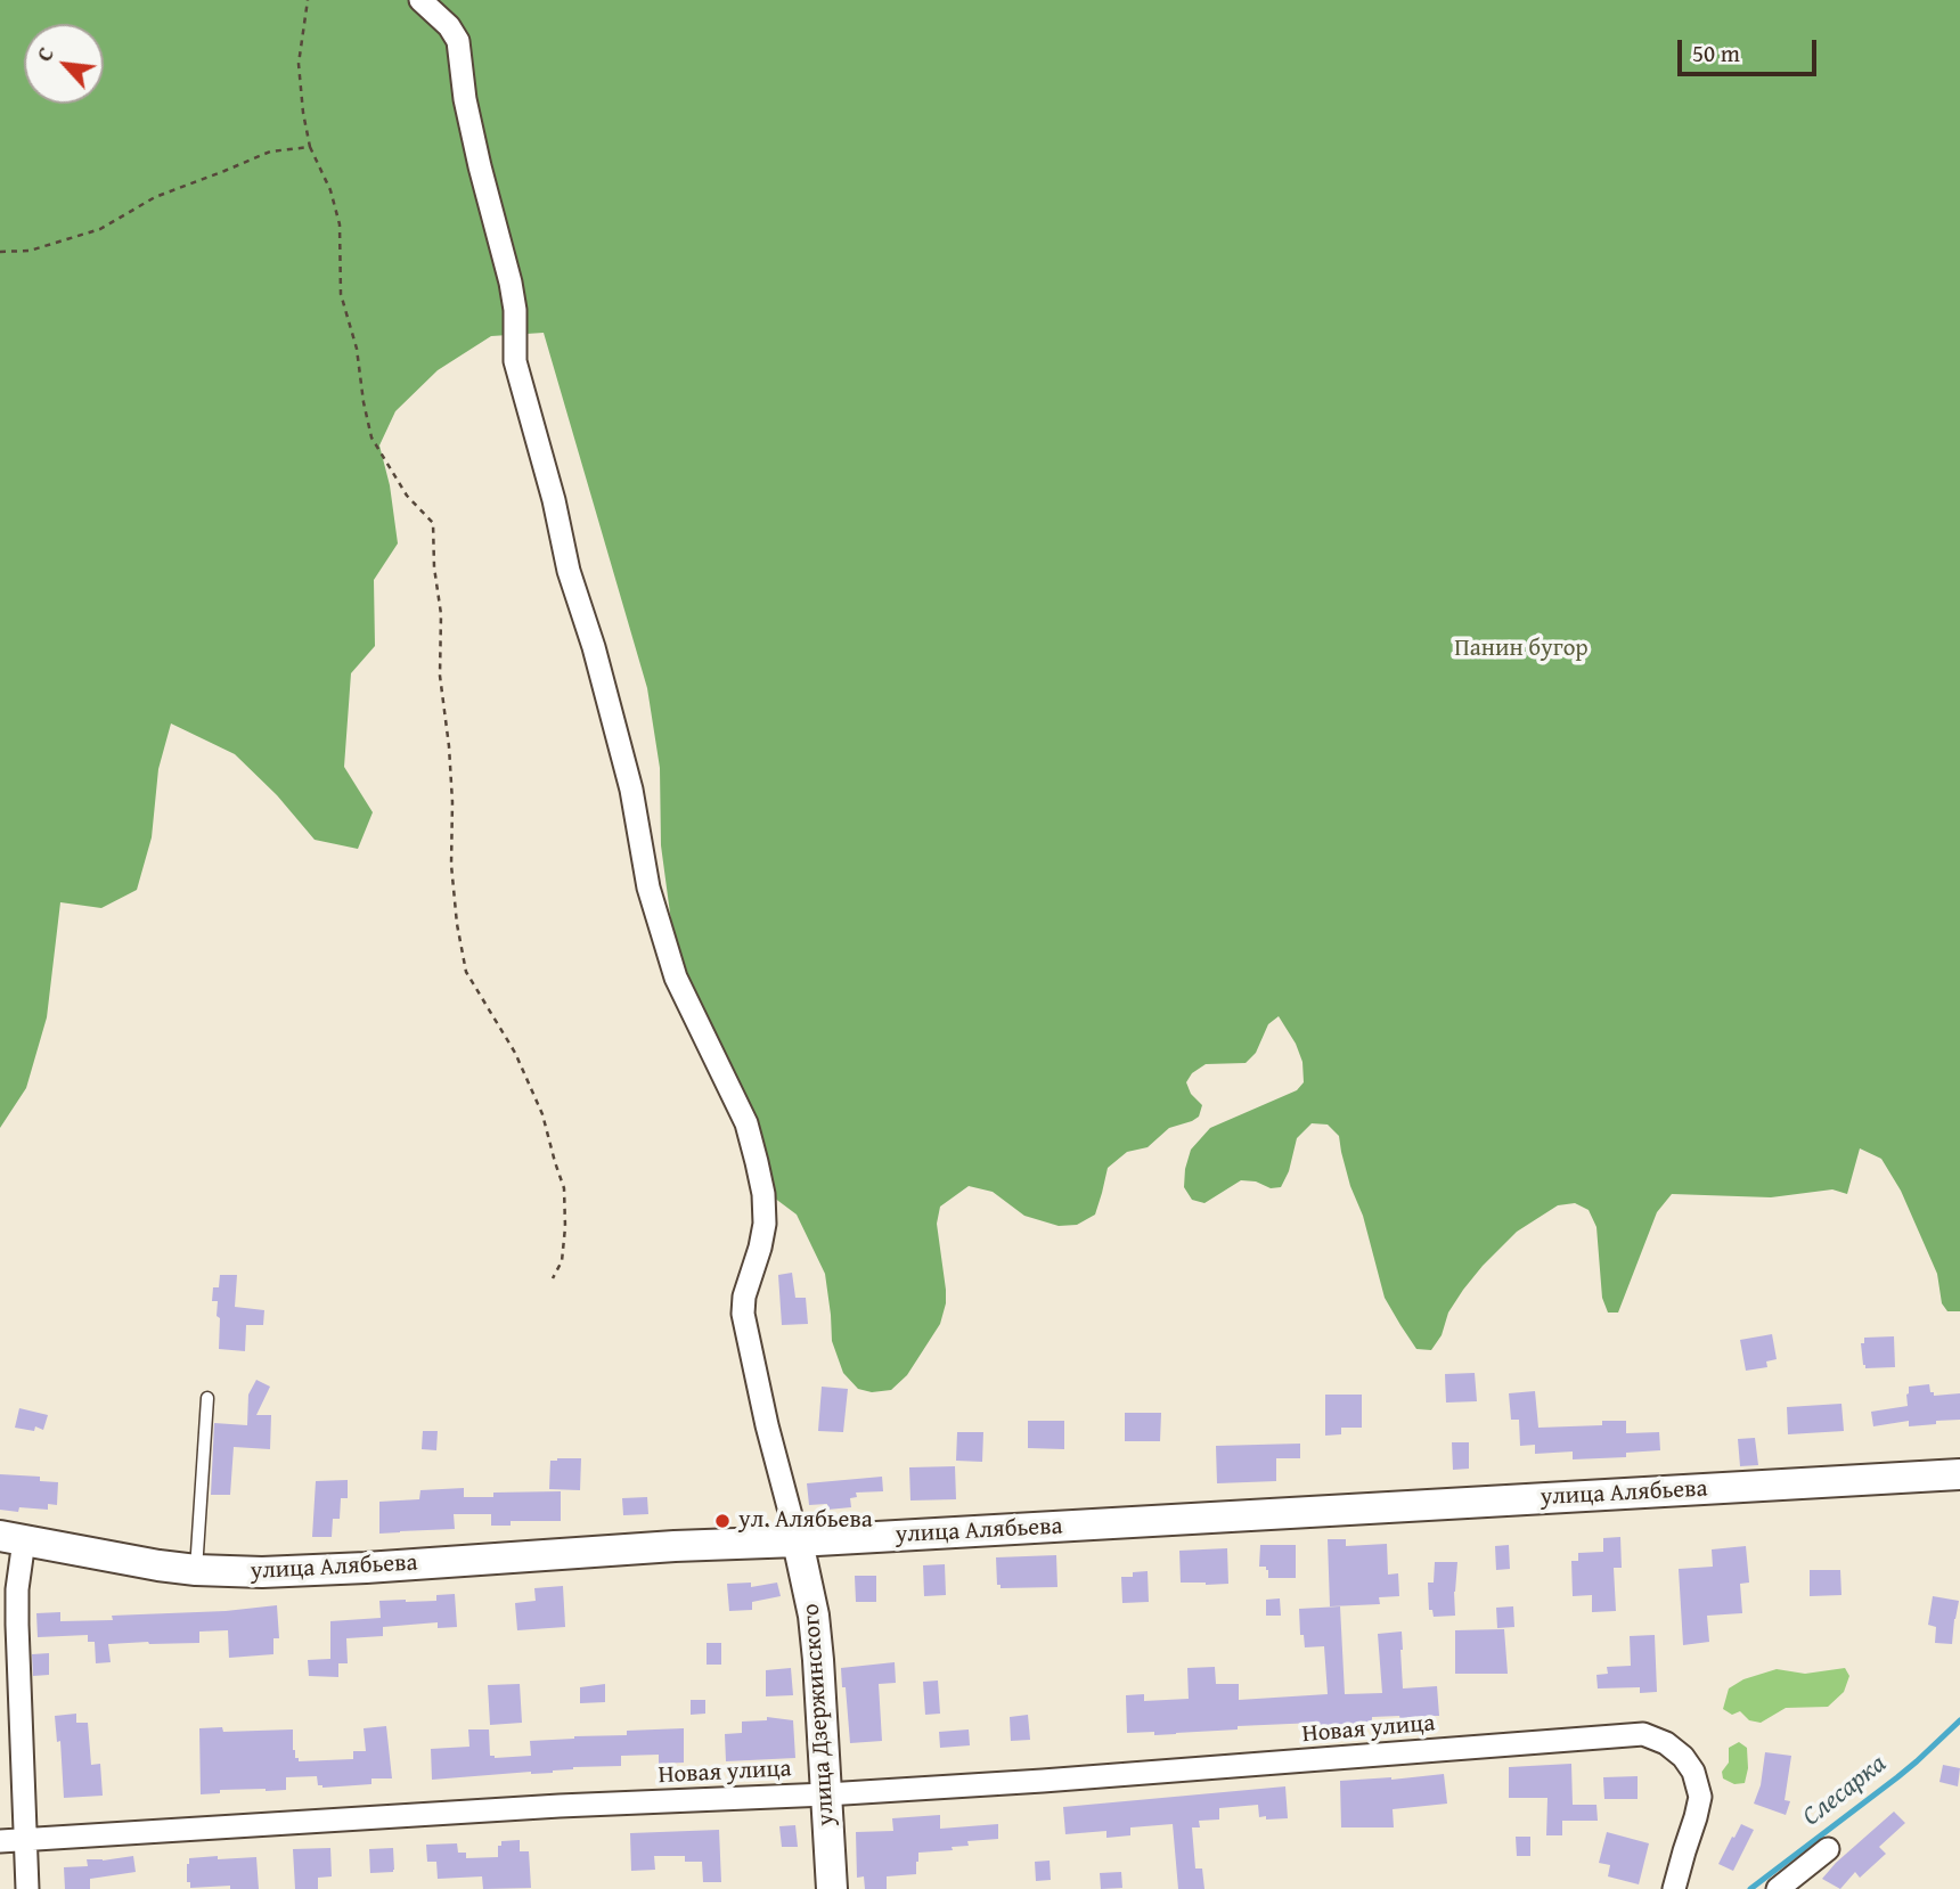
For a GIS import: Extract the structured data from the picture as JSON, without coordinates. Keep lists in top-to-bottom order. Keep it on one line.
{"streets":{"main road":["улица Алябьева","улица Дзержинского"],"street":["Новая улица"]},"crossings":[["улица Алябьева","улица Дзержинского"],["улица Дзержинского","Новая улица"]],"water":["Слесарка"],"parks":["Панин бугор"],"places":["ул. Алябьева"],"scale_bar":"50 m","north":"top left"}
